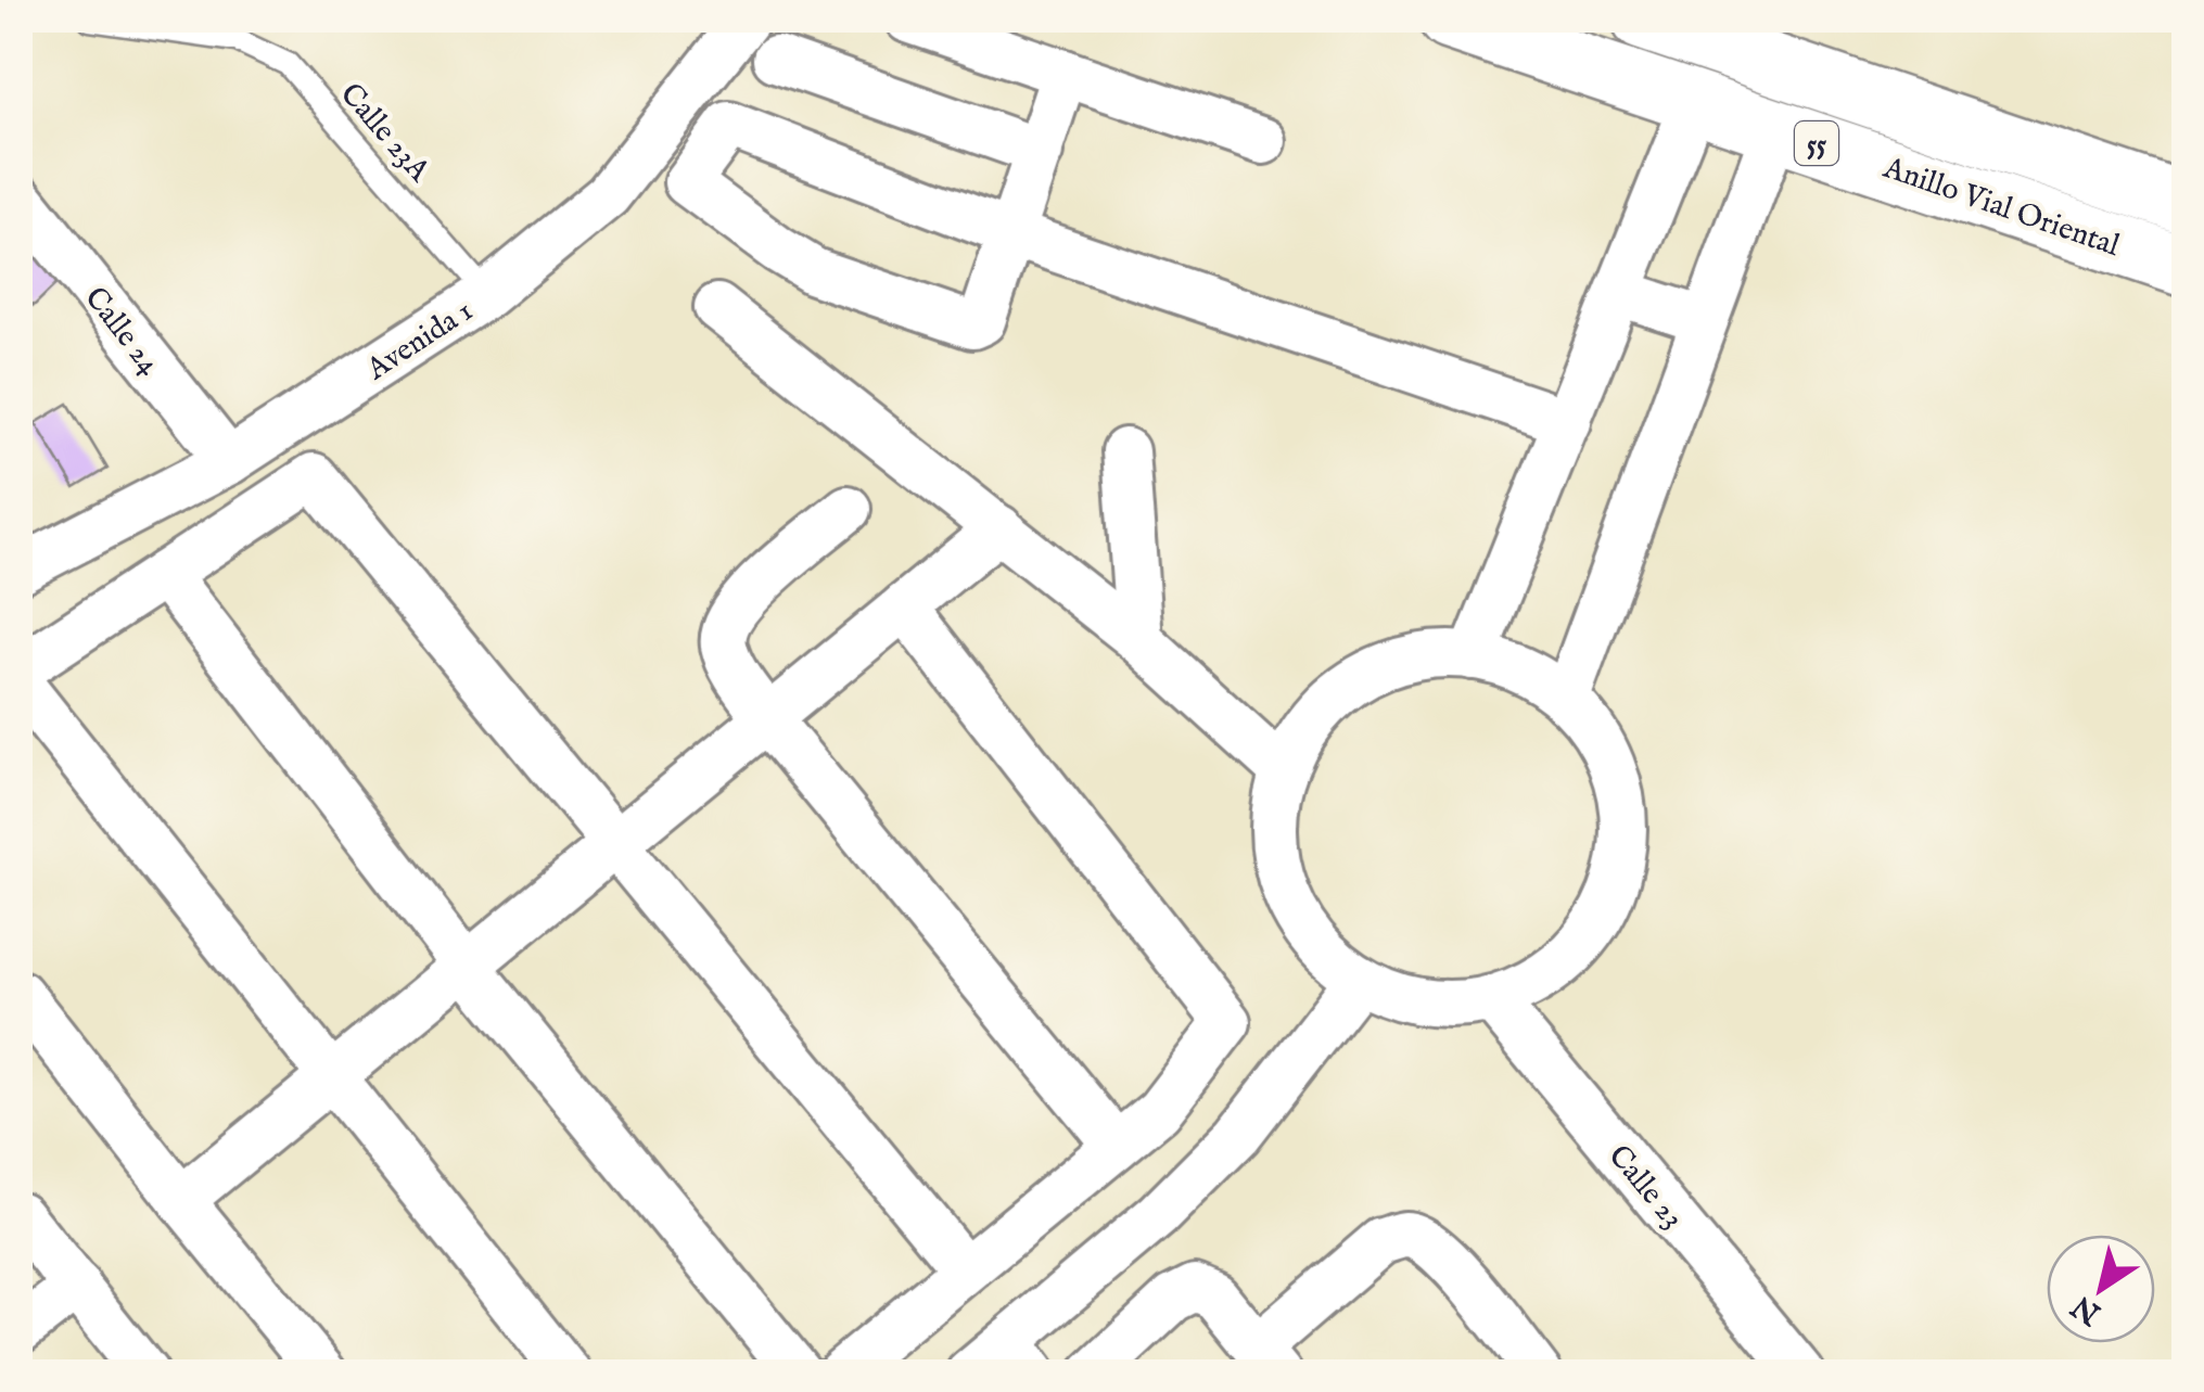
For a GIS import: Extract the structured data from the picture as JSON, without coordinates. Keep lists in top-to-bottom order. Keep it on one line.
{"streets":{"highway":["55","Anillo Vial Oriental"],"street":["Calle 24","Avenida 1","Calle 23"],"lane":["Calle 23A"]},"crossings":[["Calle 23A","Avenida 1"],["Calle 24","Avenida 1"]],"north":"bottom left"}
